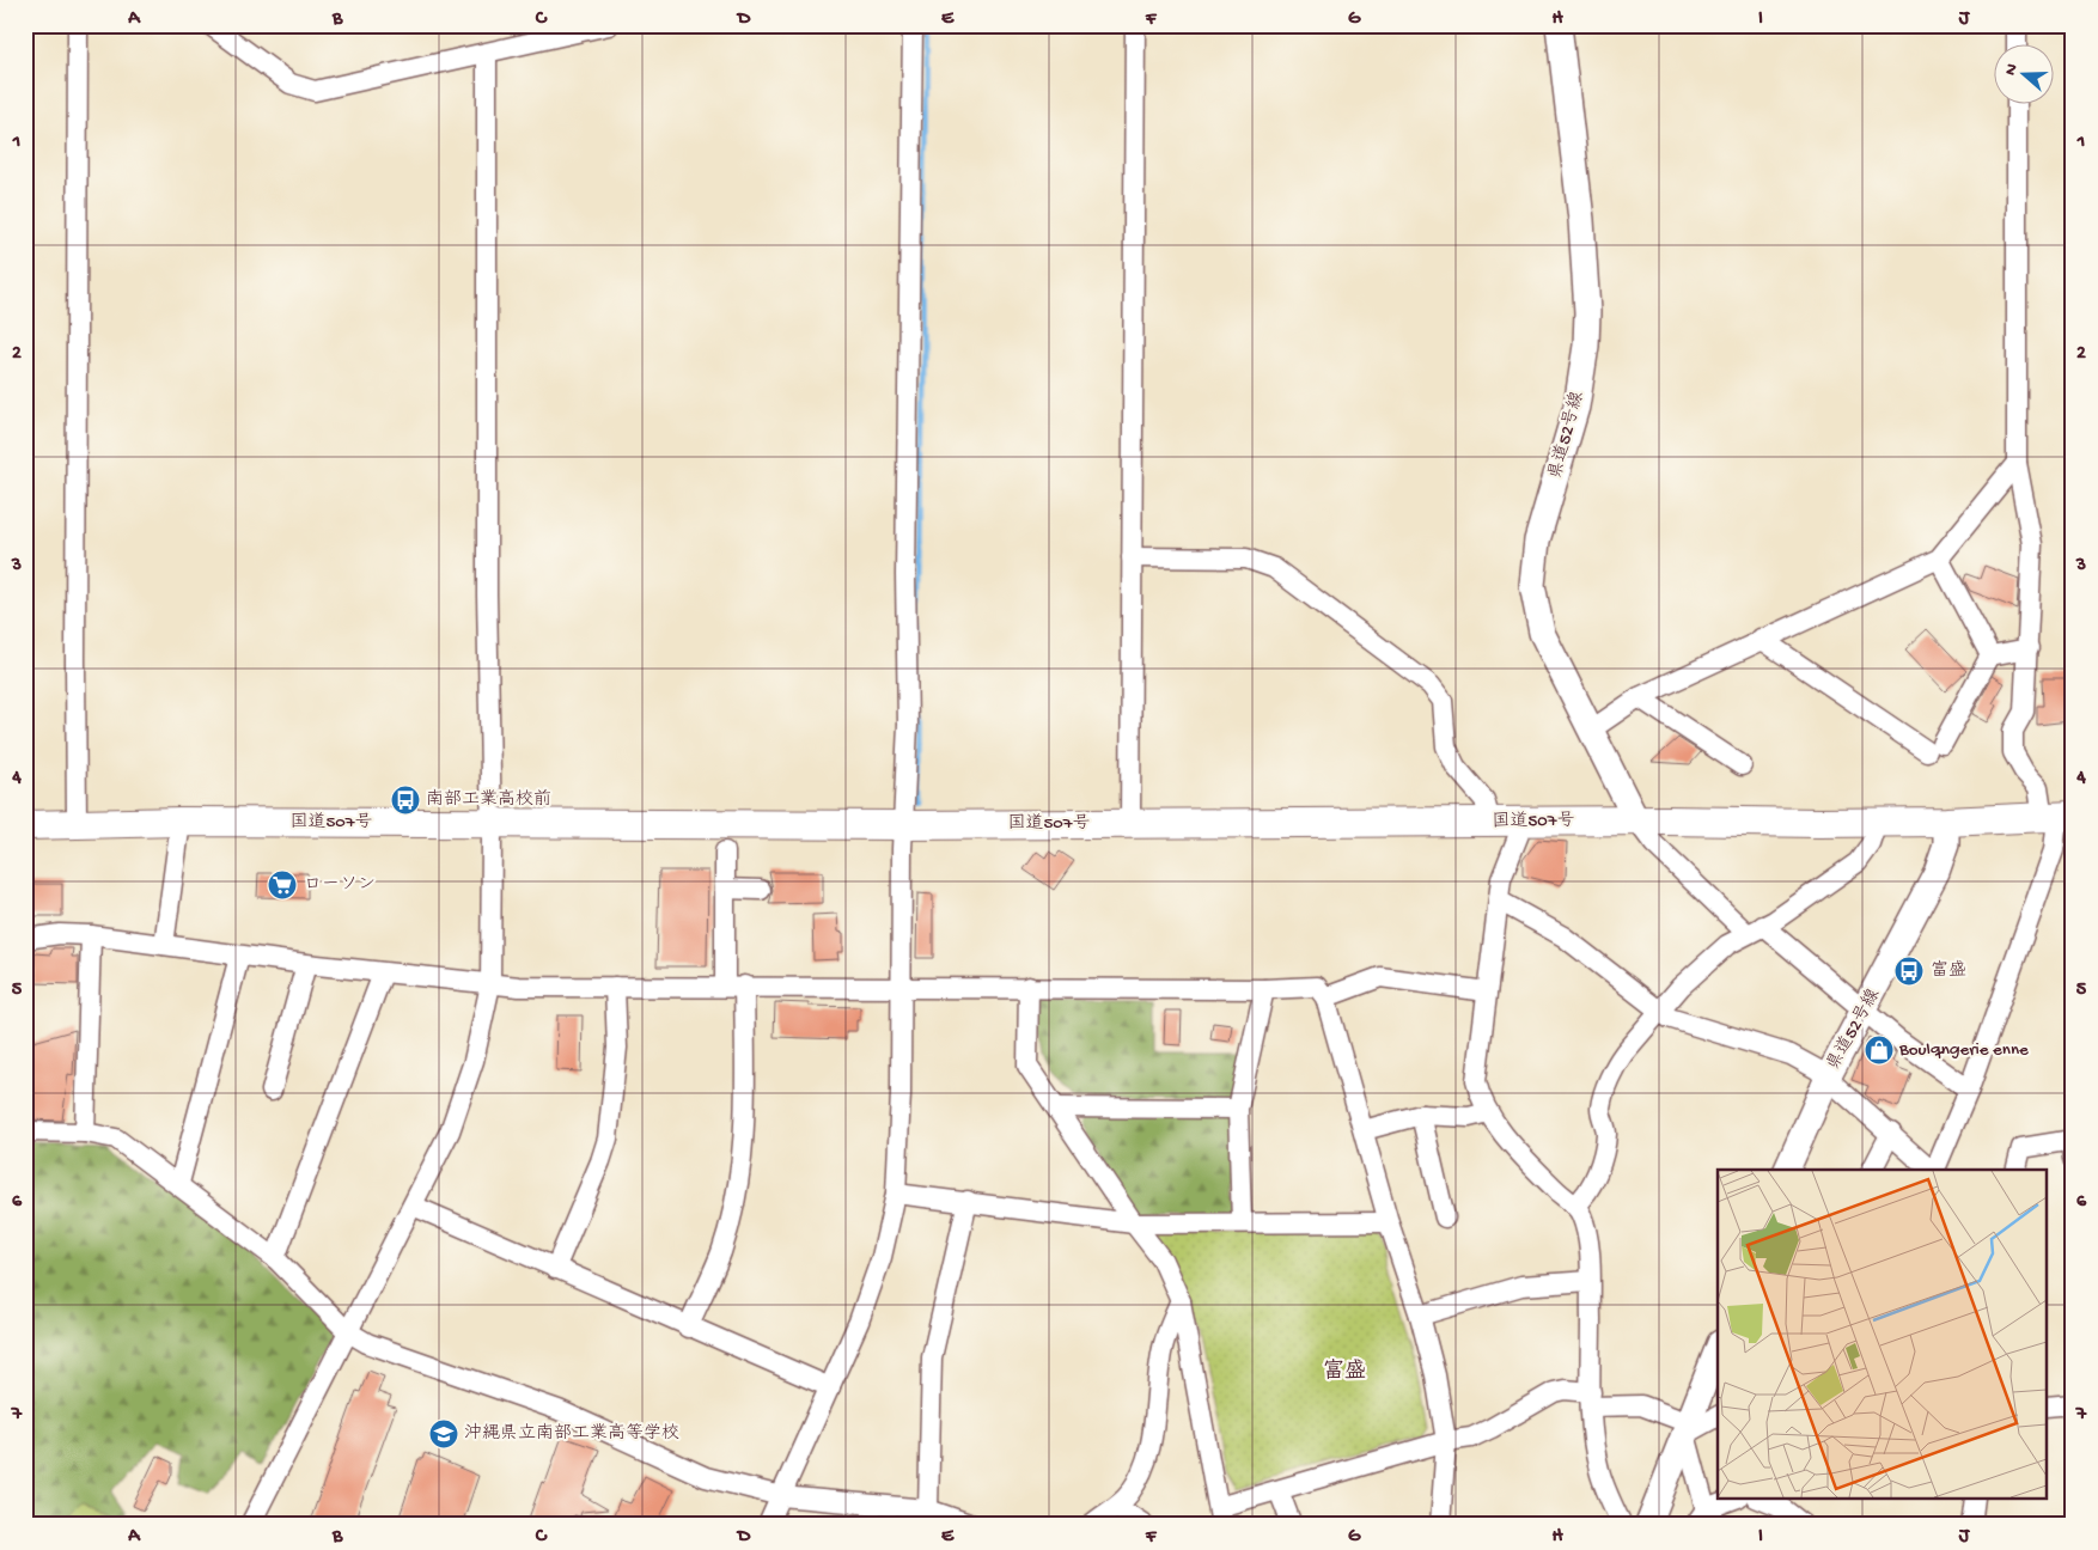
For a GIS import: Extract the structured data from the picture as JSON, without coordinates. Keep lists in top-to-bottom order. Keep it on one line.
{"streets":{"highway":["国道507号"],"main road":["県道52号線"]},"crossings":[["県道52号線","国道507号"]],"districts":["富盛"],"places":{"bus stop":["南部工業高校前","富盛"],"supermarket":["ローソン"],"shop":["Boulqngerie enne"],"school or university":["沖縄県立南部工業高等学校"]},"north":"left","grid":{"columns":["A","B","C","D","E","F","G","H","I","J"],"rows":["1","2","3","4","5","6","7"]}}
